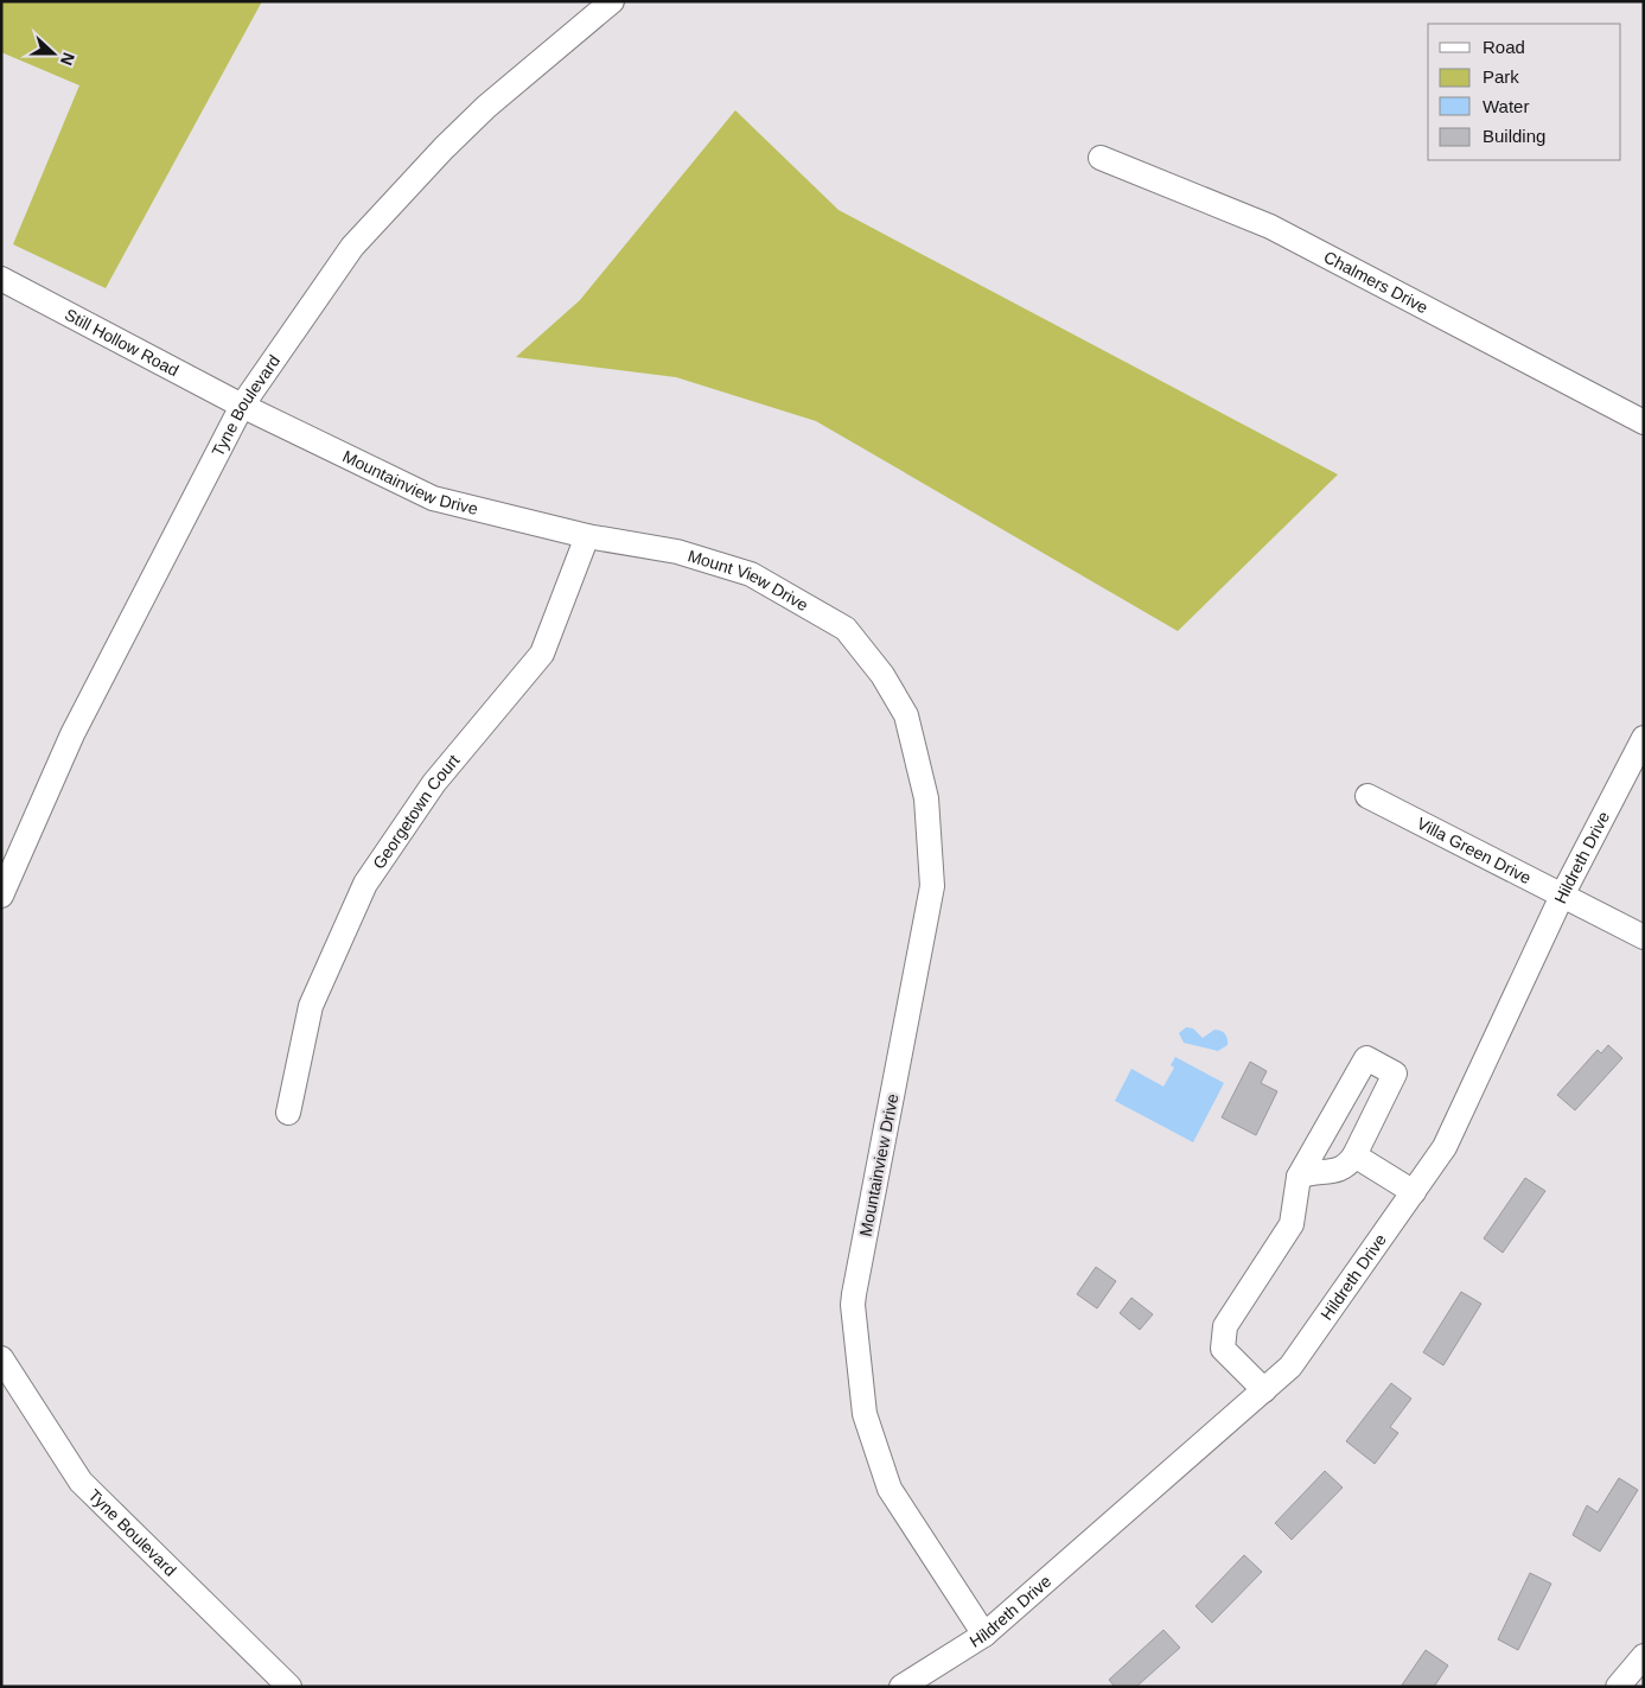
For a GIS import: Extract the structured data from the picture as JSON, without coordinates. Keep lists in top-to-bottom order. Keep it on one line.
{"streets":{"street":["Chalmers Drive","Still Hollow Road","Tyne Boulevard","Mountainview Drive","Mount View Drive","Georgetown Court","Villa Green Drive","Hildreth Drive"]},"crossings":[["Still Hollow Road","Tyne Boulevard"],["Still Hollow Road","Mountainview Drive"],["Tyne Boulevard","Mountainview Drive"],["Mountainview Drive","Mount View Drive"],["Mountainview Drive","Georgetown Court"],["Mountainview Drive","Hildreth Drive"],["Mount View Drive","Georgetown Court"],["Villa Green Drive","Hildreth Drive"]],"legend":["Road","Park","Water","Building"],"north":"right"}
